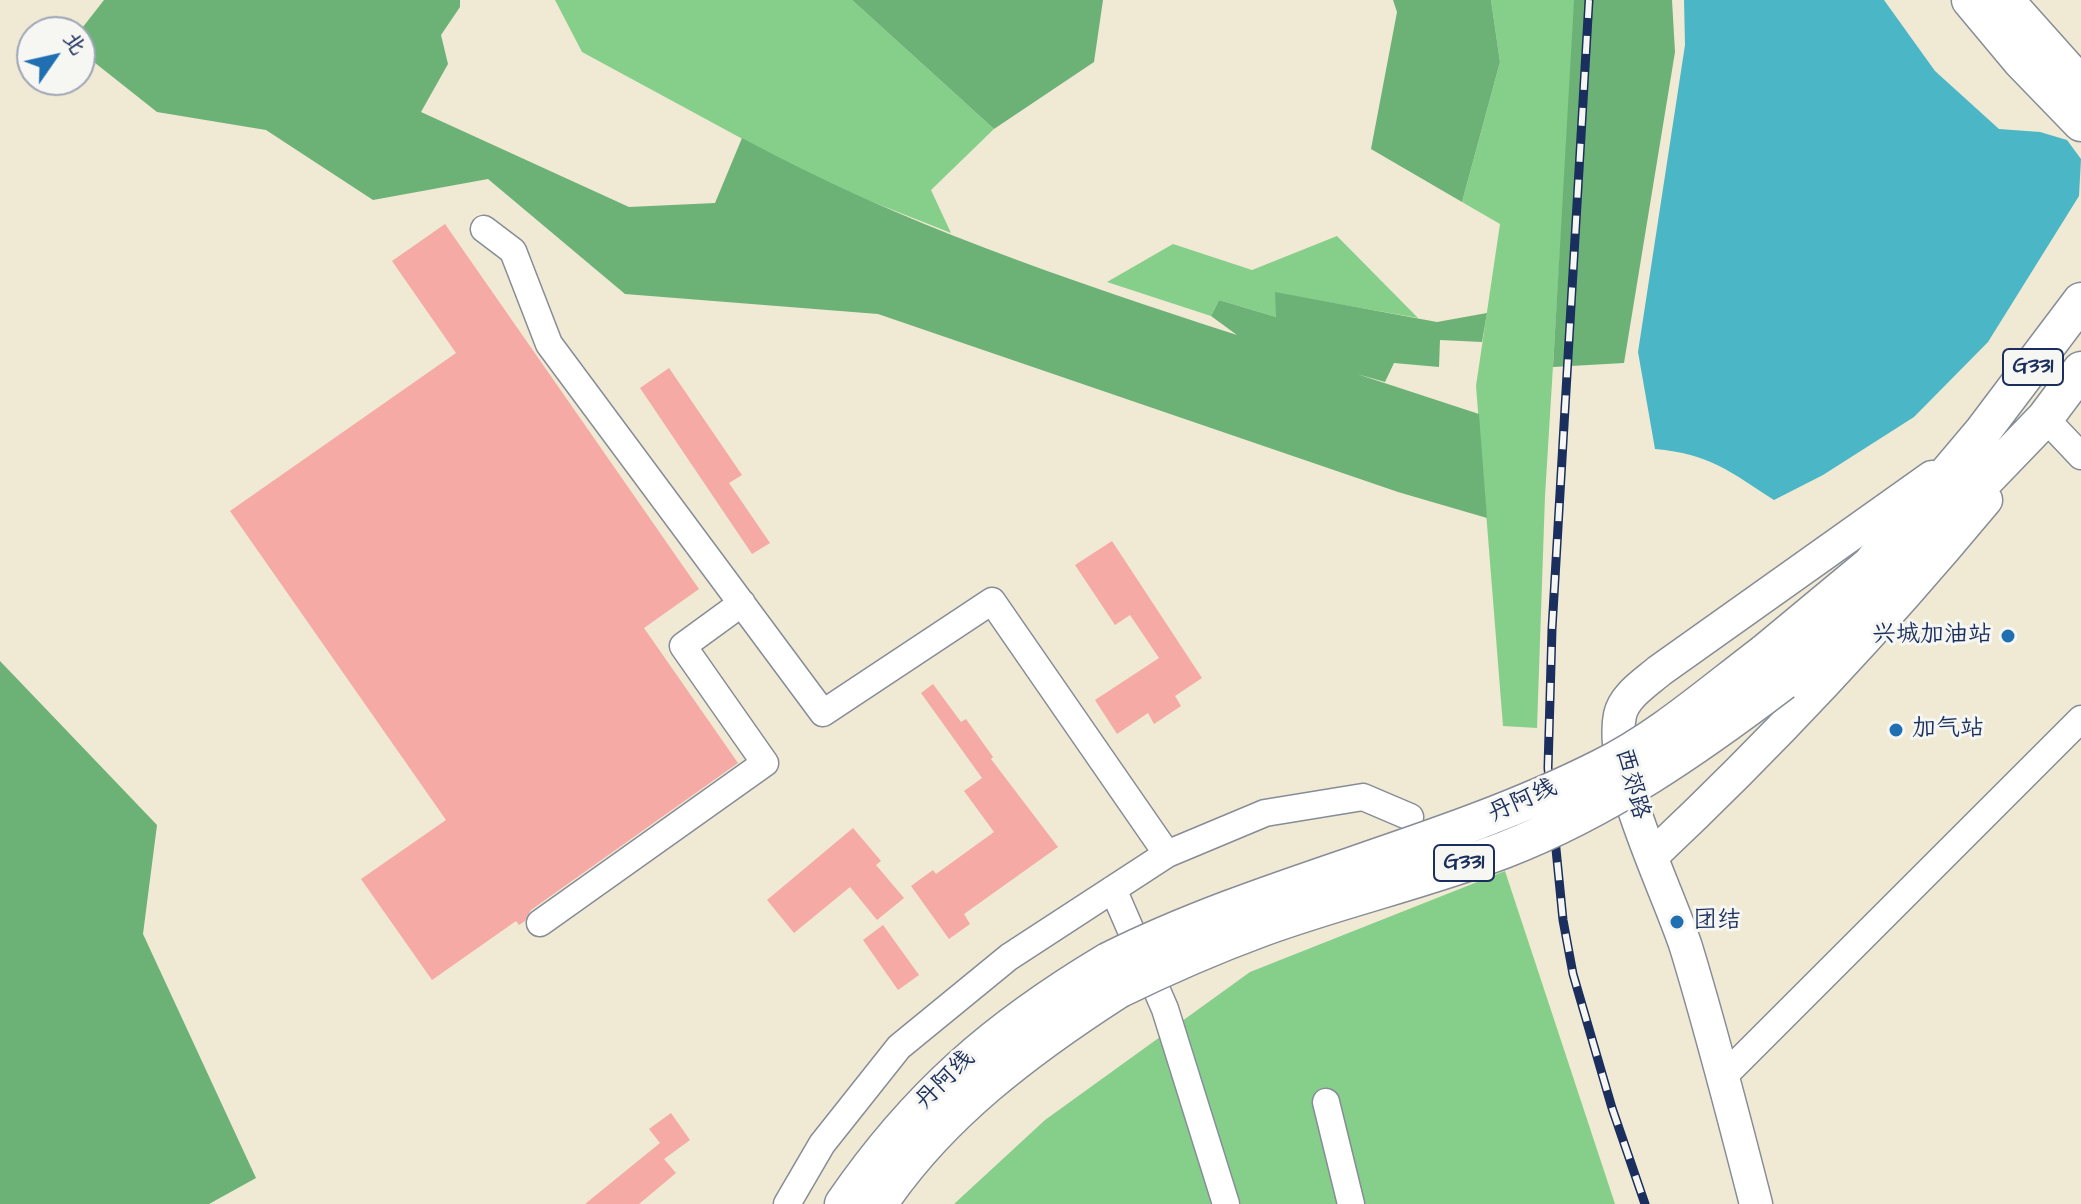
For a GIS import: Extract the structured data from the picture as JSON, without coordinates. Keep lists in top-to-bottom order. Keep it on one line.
{"streets":{"highway":["G331","丹阿线"],"main road":["西郊路"]},"crossings":[["西郊路","丹阿线"]],"places":["兴城加油站","加气站","团结"],"north":"top right"}
